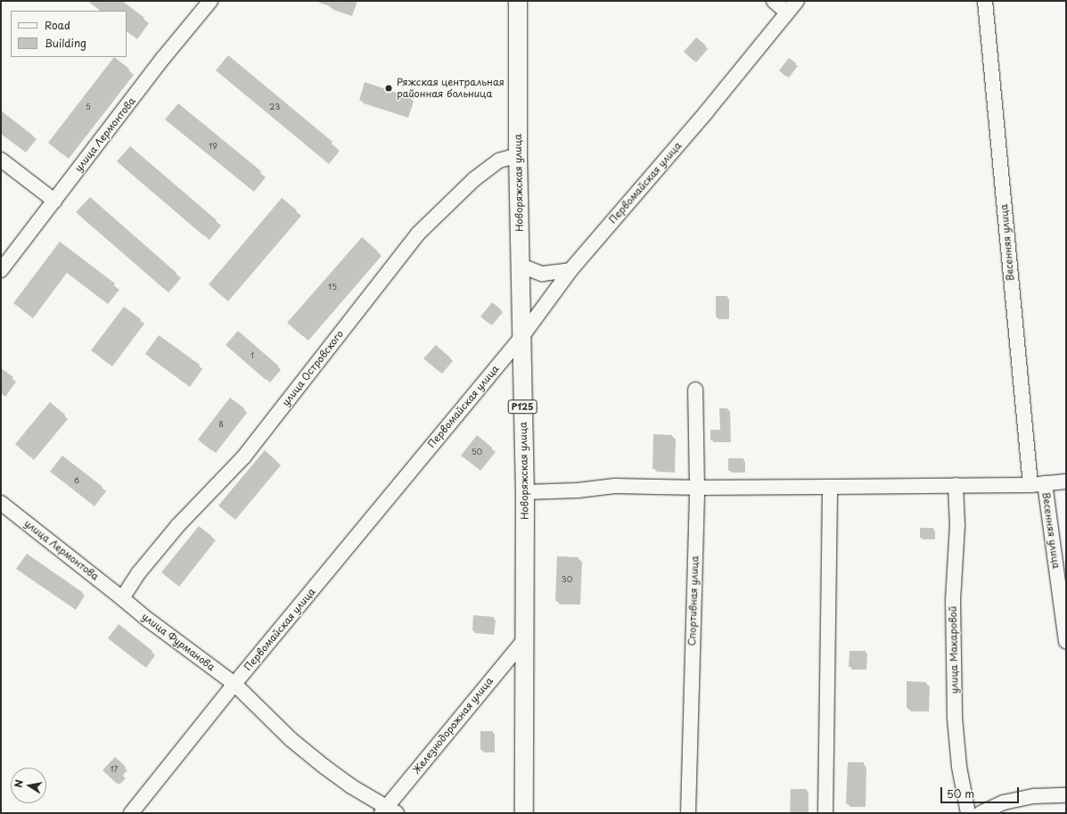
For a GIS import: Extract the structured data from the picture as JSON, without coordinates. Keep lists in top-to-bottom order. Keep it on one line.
{"streets":{"main road":["Новоряжская улица","Р125"],"street":["улица Лермонтова","Первомайская улица","Весенняя улица","улица Островского","Спортивная улица","улица Фурманова","улица Макаровой","Железнодорожная улица"]},"crossings":[["улица Лермонтова","улица Островского"],["улица Лермонтова","улица Фурманова"],["Новоряжская улица","Первомайская улица"],["Новоряжская улица","улица Островского"],["Новоряжская улица","Железнодорожная улица"],["Первомайская улица","улица Фурманова"],["улица Островского","улица Фурманова"],["улица Фурманова","Железнодорожная улица"]],"places":["Ряжская центральная районная больница"],"house_numbers":["5","23","19","15","1","8","50","6","30","17"],"legend":["Road","Building"],"scale_bar":"50 m","north":"left"}
